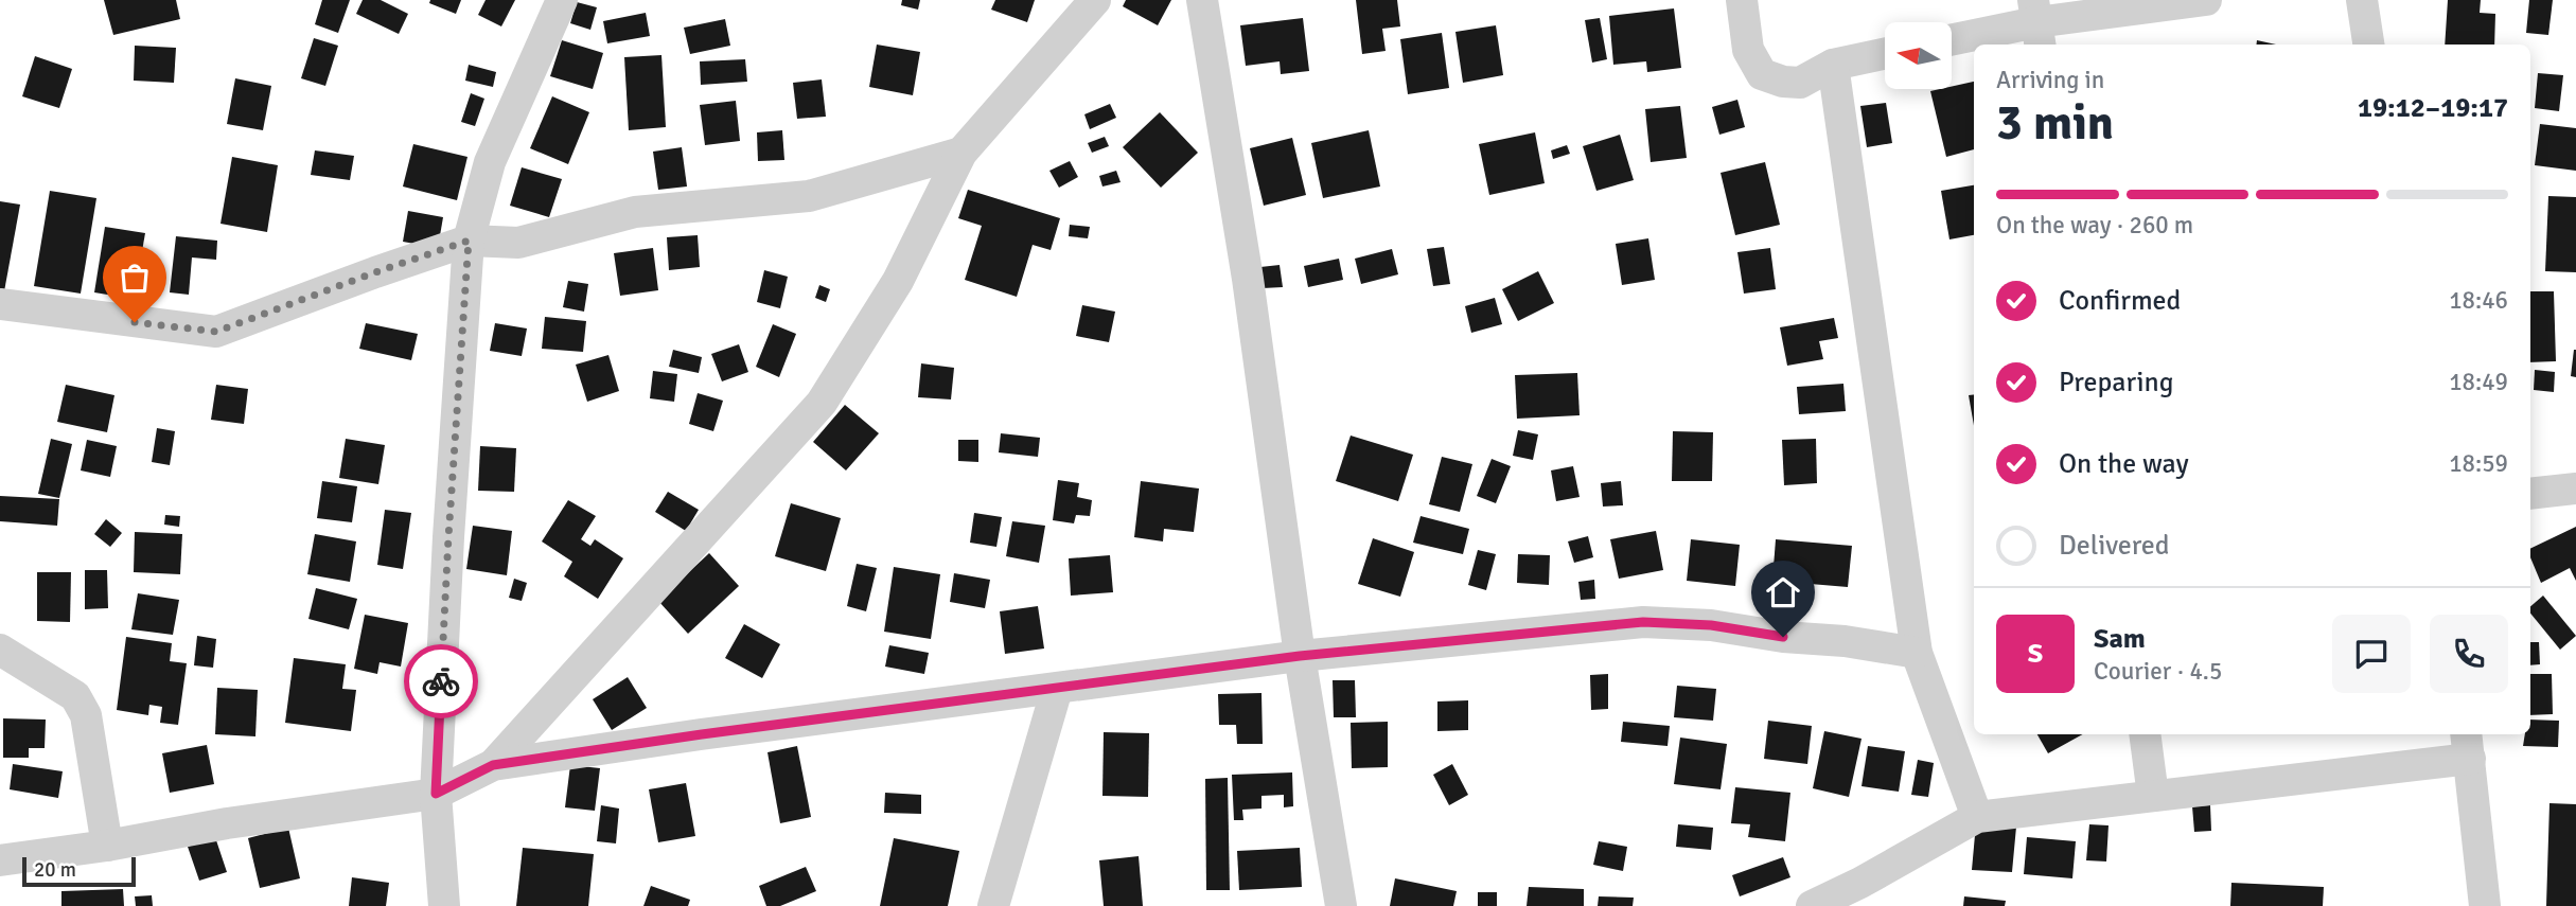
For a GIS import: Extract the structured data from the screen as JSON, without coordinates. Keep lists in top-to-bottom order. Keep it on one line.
{"scale_bar":"20 m","north":"left","page":{"heading":["3 min","Arriving in","19:12–19:17"],"panel":["Sam","Courier · 4.5"],"bar":"On the way · 260 m","list":[["Confirmed","18:46"],["Preparing","18:49"],["On the way","18:59"],"Delivered"],"round":"S","scale":"20 m"}}
